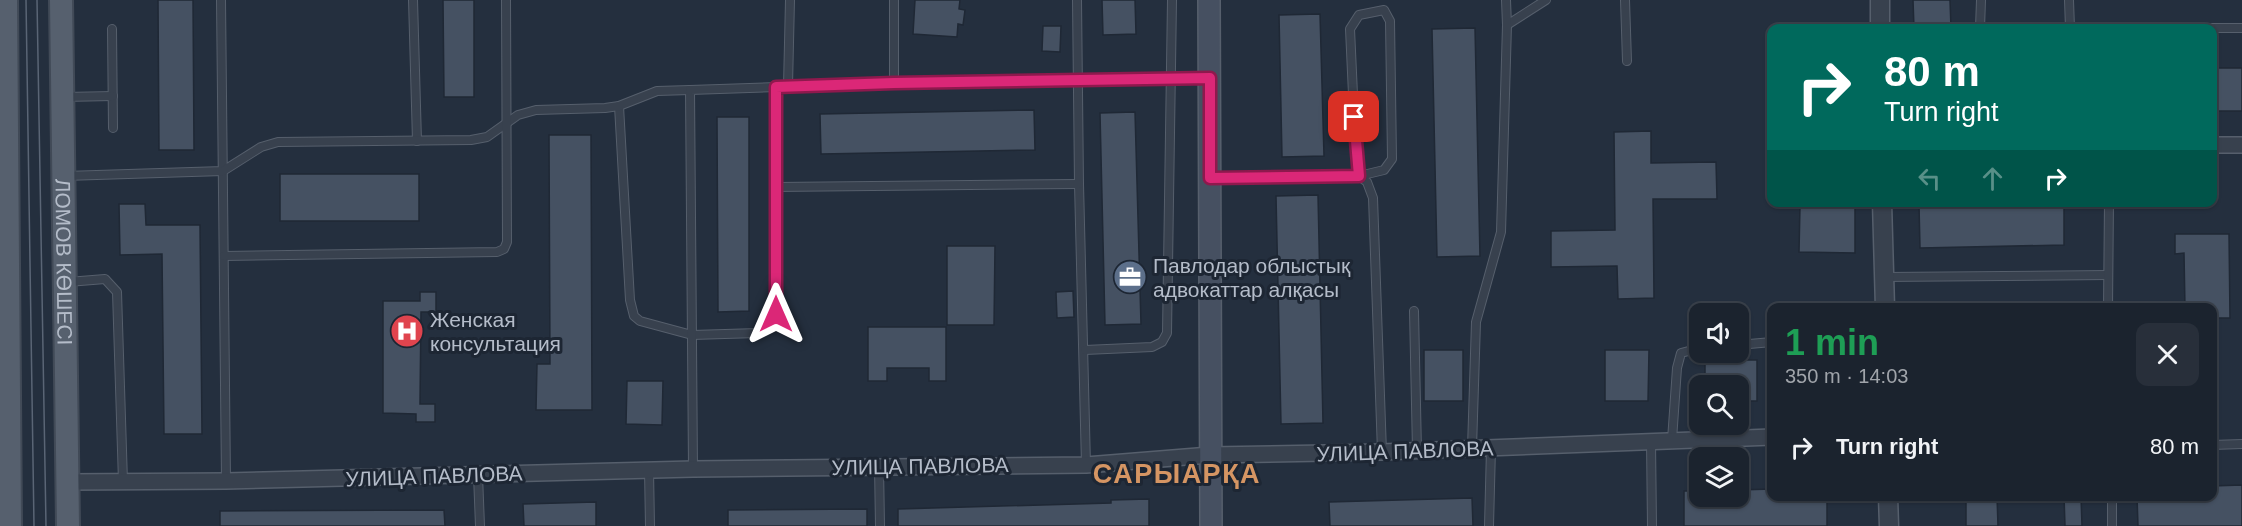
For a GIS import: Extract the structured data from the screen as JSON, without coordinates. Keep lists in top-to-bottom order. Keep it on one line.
{"streets":{"main road":["ЛОМОВ КӨШЕСІ"],"street":["УЛИЦА ПАВЛОВА"]},"crossings":[["ЛОМОВ КӨШЕСІ","УЛИЦА ПАВЛОВА"]],"districts":["САРЫАРҚА"],"places":{"office":["Павлодар облыстық адвокаттар алқасы"],"hospital":["Женская консультация"]},"page":{"turn":["80 m","Turn right"],"heading":["1 min","350 m · 14:03"],"list":[{"name":"Turn right","value":"80 m"}]}}
